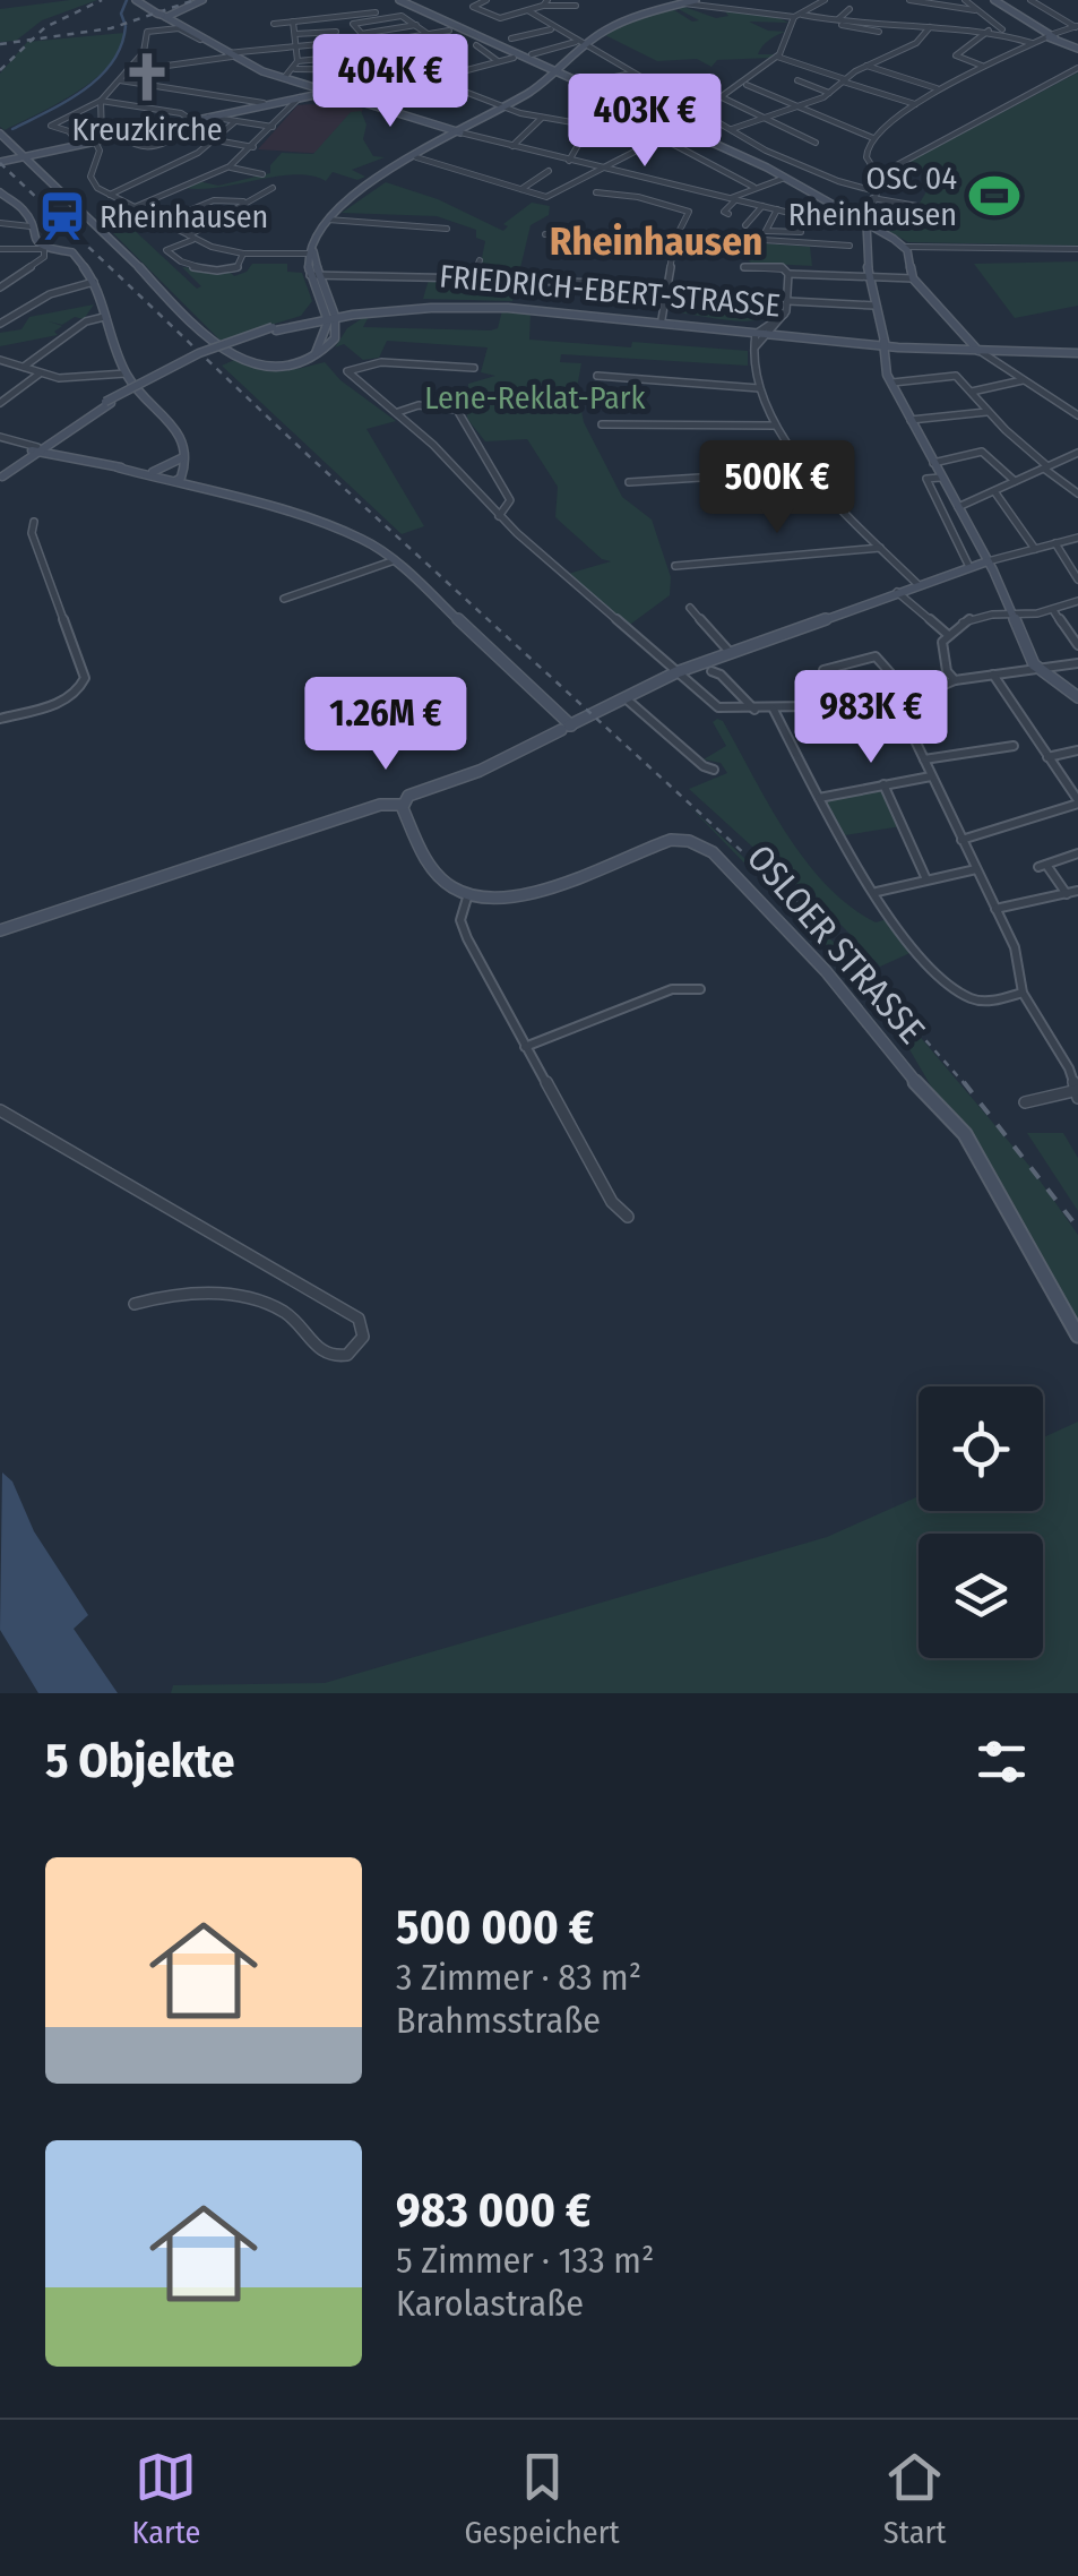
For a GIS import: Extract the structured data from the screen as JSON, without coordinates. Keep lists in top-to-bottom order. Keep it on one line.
{"streets":{"main road":["FRIEDRICH-EBERT-STRASSE","OSLOER STRASSE"]},"districts":["Rheinhausen"],"parks":["Lene-Reklat-Park"],"places":{"church":["Kreuzkirche"],"sports":["OSC 04 Rheinhausen"],"station":["Rheinhausen"]},"page":{"price":["404K €","403K €","500K €","983K €","1.26M €"],"heading":"5 Objekte","list":[{"name":"500 000 €","note":"3 Zimmer · 83 m² · Brahmsstraße"},{"name":"983 000 €","note":"5 Zimmer · 133 m² · Karolastraße"}],"tabs":["Karte","Gespeichert","Start"]}}
